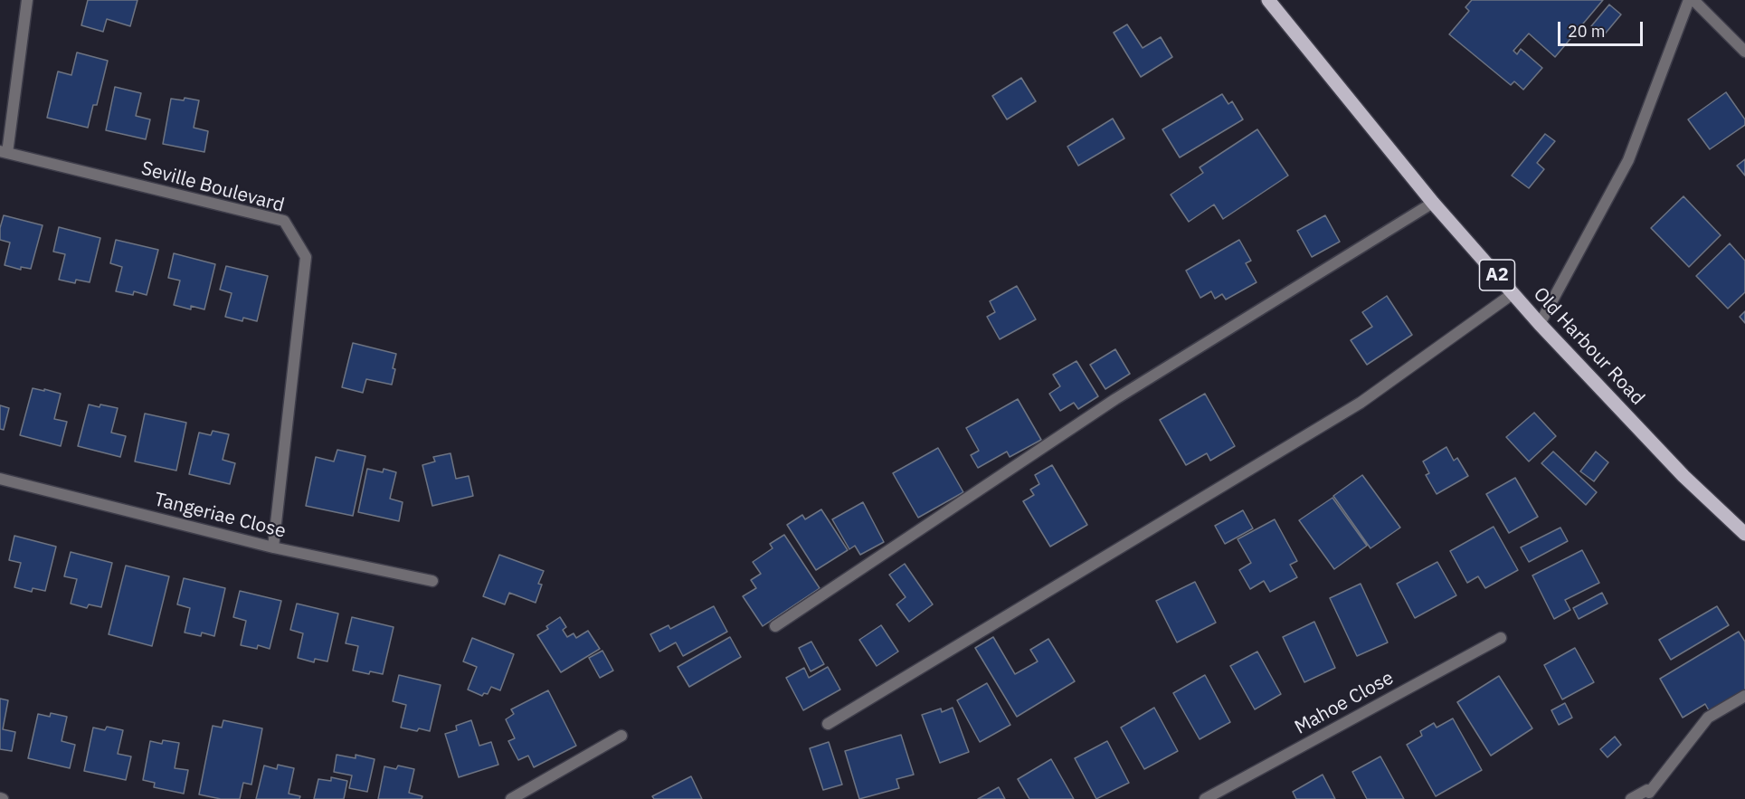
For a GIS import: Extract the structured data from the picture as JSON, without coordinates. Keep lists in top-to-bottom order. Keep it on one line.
{"streets":{"main road":["A2","Old Harbour Road"],"street":["Seville Boulevard","Tangeriae Close","Mahoe Close"]},"crossings":[["Seville Boulevard","Tangeriae Close"]],"scale_bar":"20 m"}
